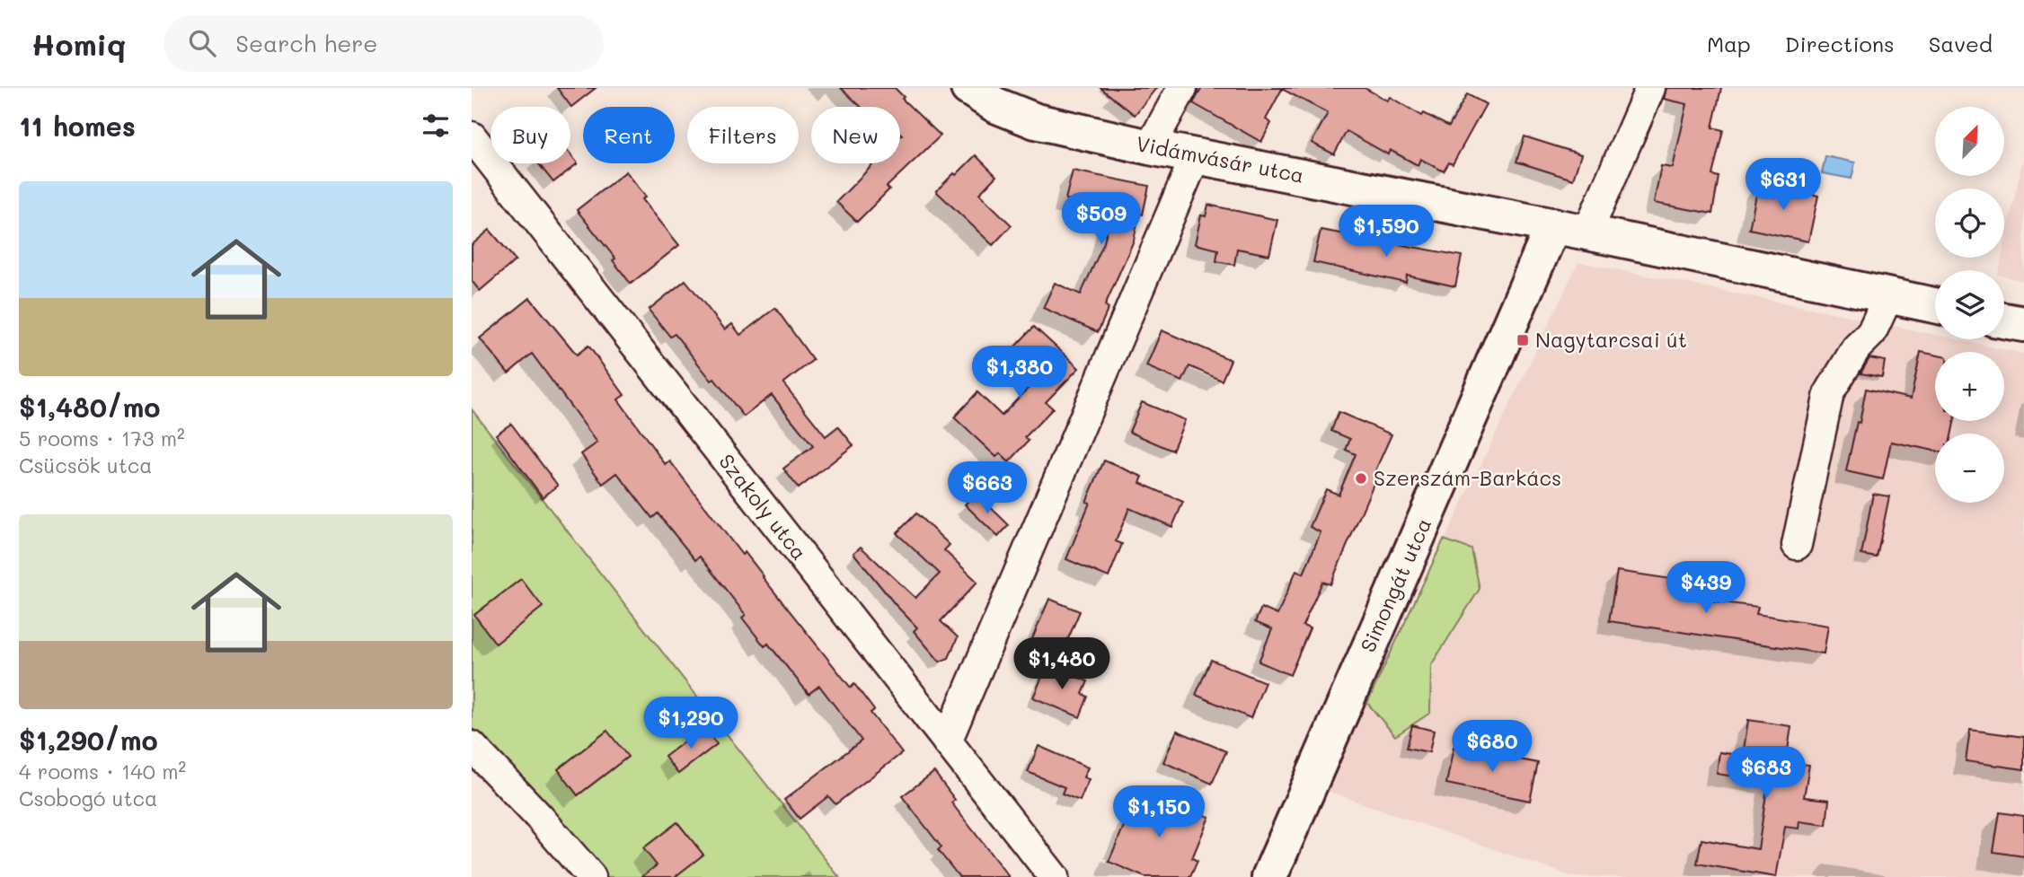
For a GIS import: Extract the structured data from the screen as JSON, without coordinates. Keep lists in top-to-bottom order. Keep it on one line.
{"streets":{"main road":["Vidámvásár utca","Simongát utca"],"street":["Szakoly utca"]},"crossings":[["Vidámvásár utca","Simongát utca"]],"places":{"transit":["Nagytarcsai út"],"other":["Szerszám-Barkács"]},"north":"top right","page":{"header":"Homiq","search":"Search here","nav":["Map","Directions","Saved"],"heading":"11 homes","map_buttons":["+","−"],"chip":["Buy","Rent","Filters","New"],"price":["$631","$509","$1,590","$1,380","$663","$439","$1,480","$1,290","$680","$683","$1,150"],"list":[{"name":"$1,480/mo","note":"5 rooms · 173 m² · Csücsök utca"},{"name":"$1,290/mo","note":"4 rooms · 140 m² · Csobogó utca"}]}}
